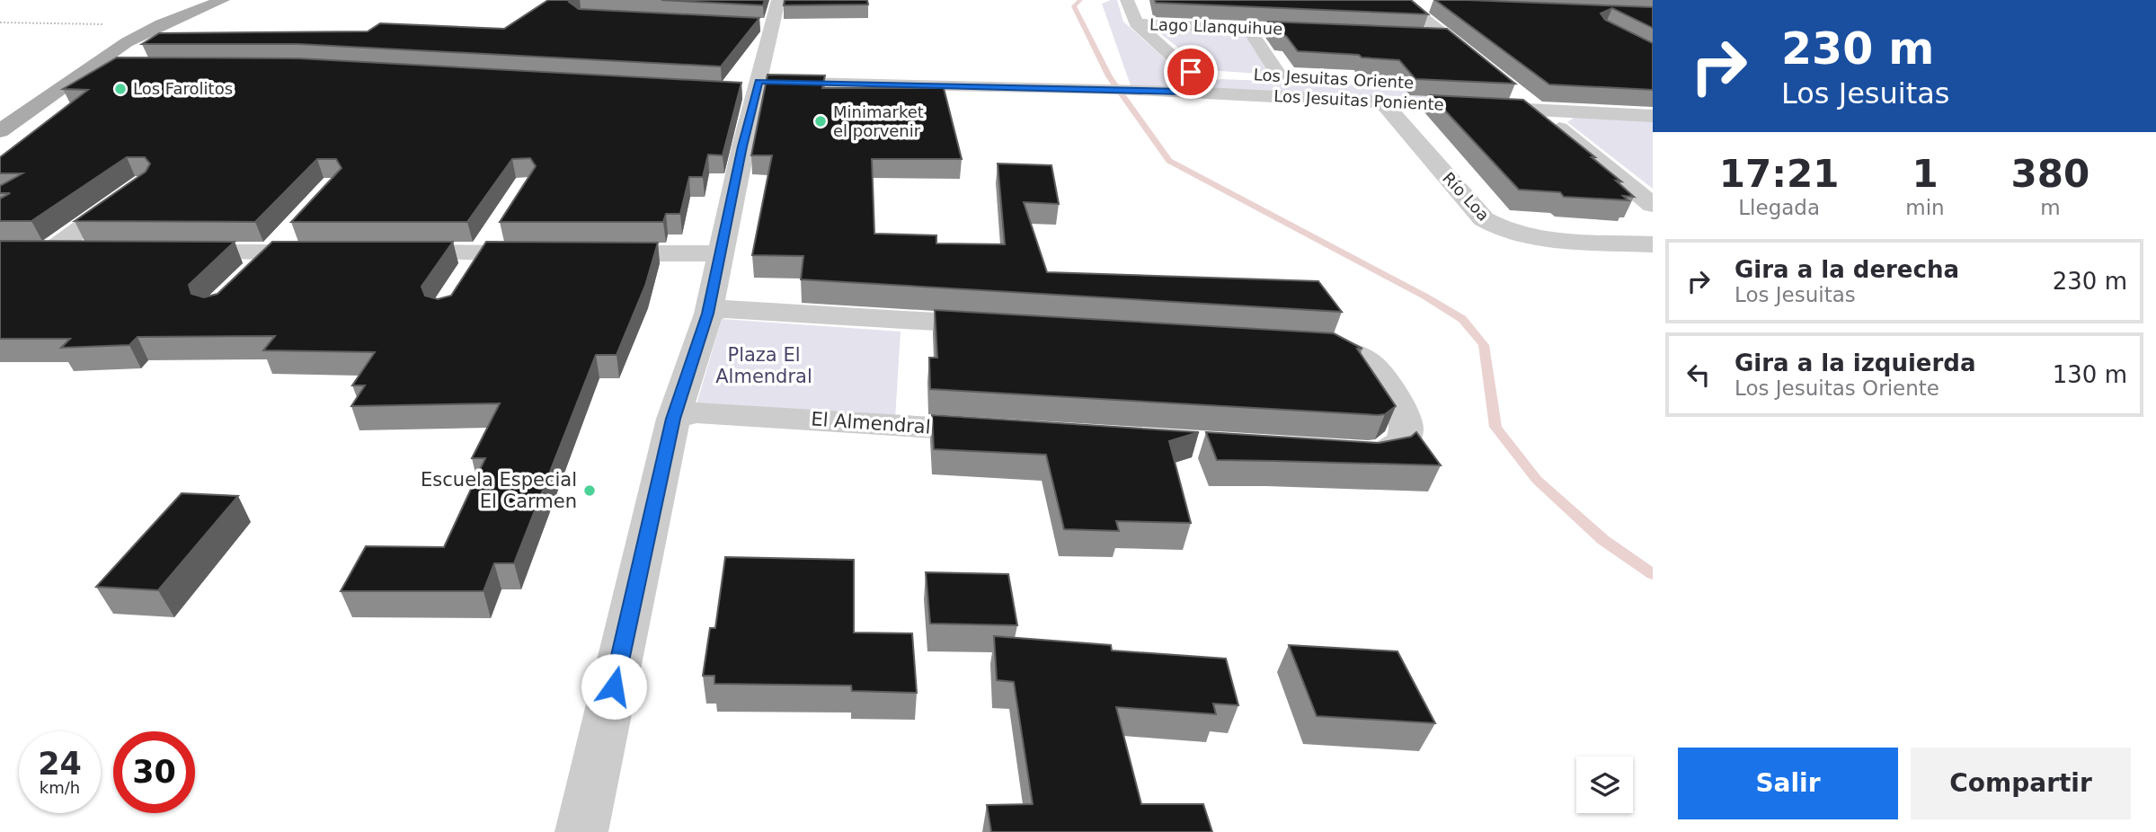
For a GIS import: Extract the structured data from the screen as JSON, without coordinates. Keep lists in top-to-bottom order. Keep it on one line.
{"streets":{"street":["Lago Llanquihue","Los Jesuitas Oriente","Los Jesuitas Poniente","Río Loa","El Almendral"]},"crossings":[["Los Jesuitas Poniente","Río Loa"]],"parks":["Plaza El Almendral"],"places":["Los Farolitos","Minimarket el porvenir","Escuela Especial El Carmen"],"page":{"turn":["230 m","Los Jesuitas"],"eta":["17:21","Llegada","1","min","380","m"],"list":[{"name":"Gira a la derecha","note":"Los Jesuitas","value":"230 m"},{"name":"Gira a la izquierda","note":"Los Jesuitas Oriente","value":"130 m"}],"speed":"24 km/h","limit":"30","buttons":["Salir","Compartir"]}}
